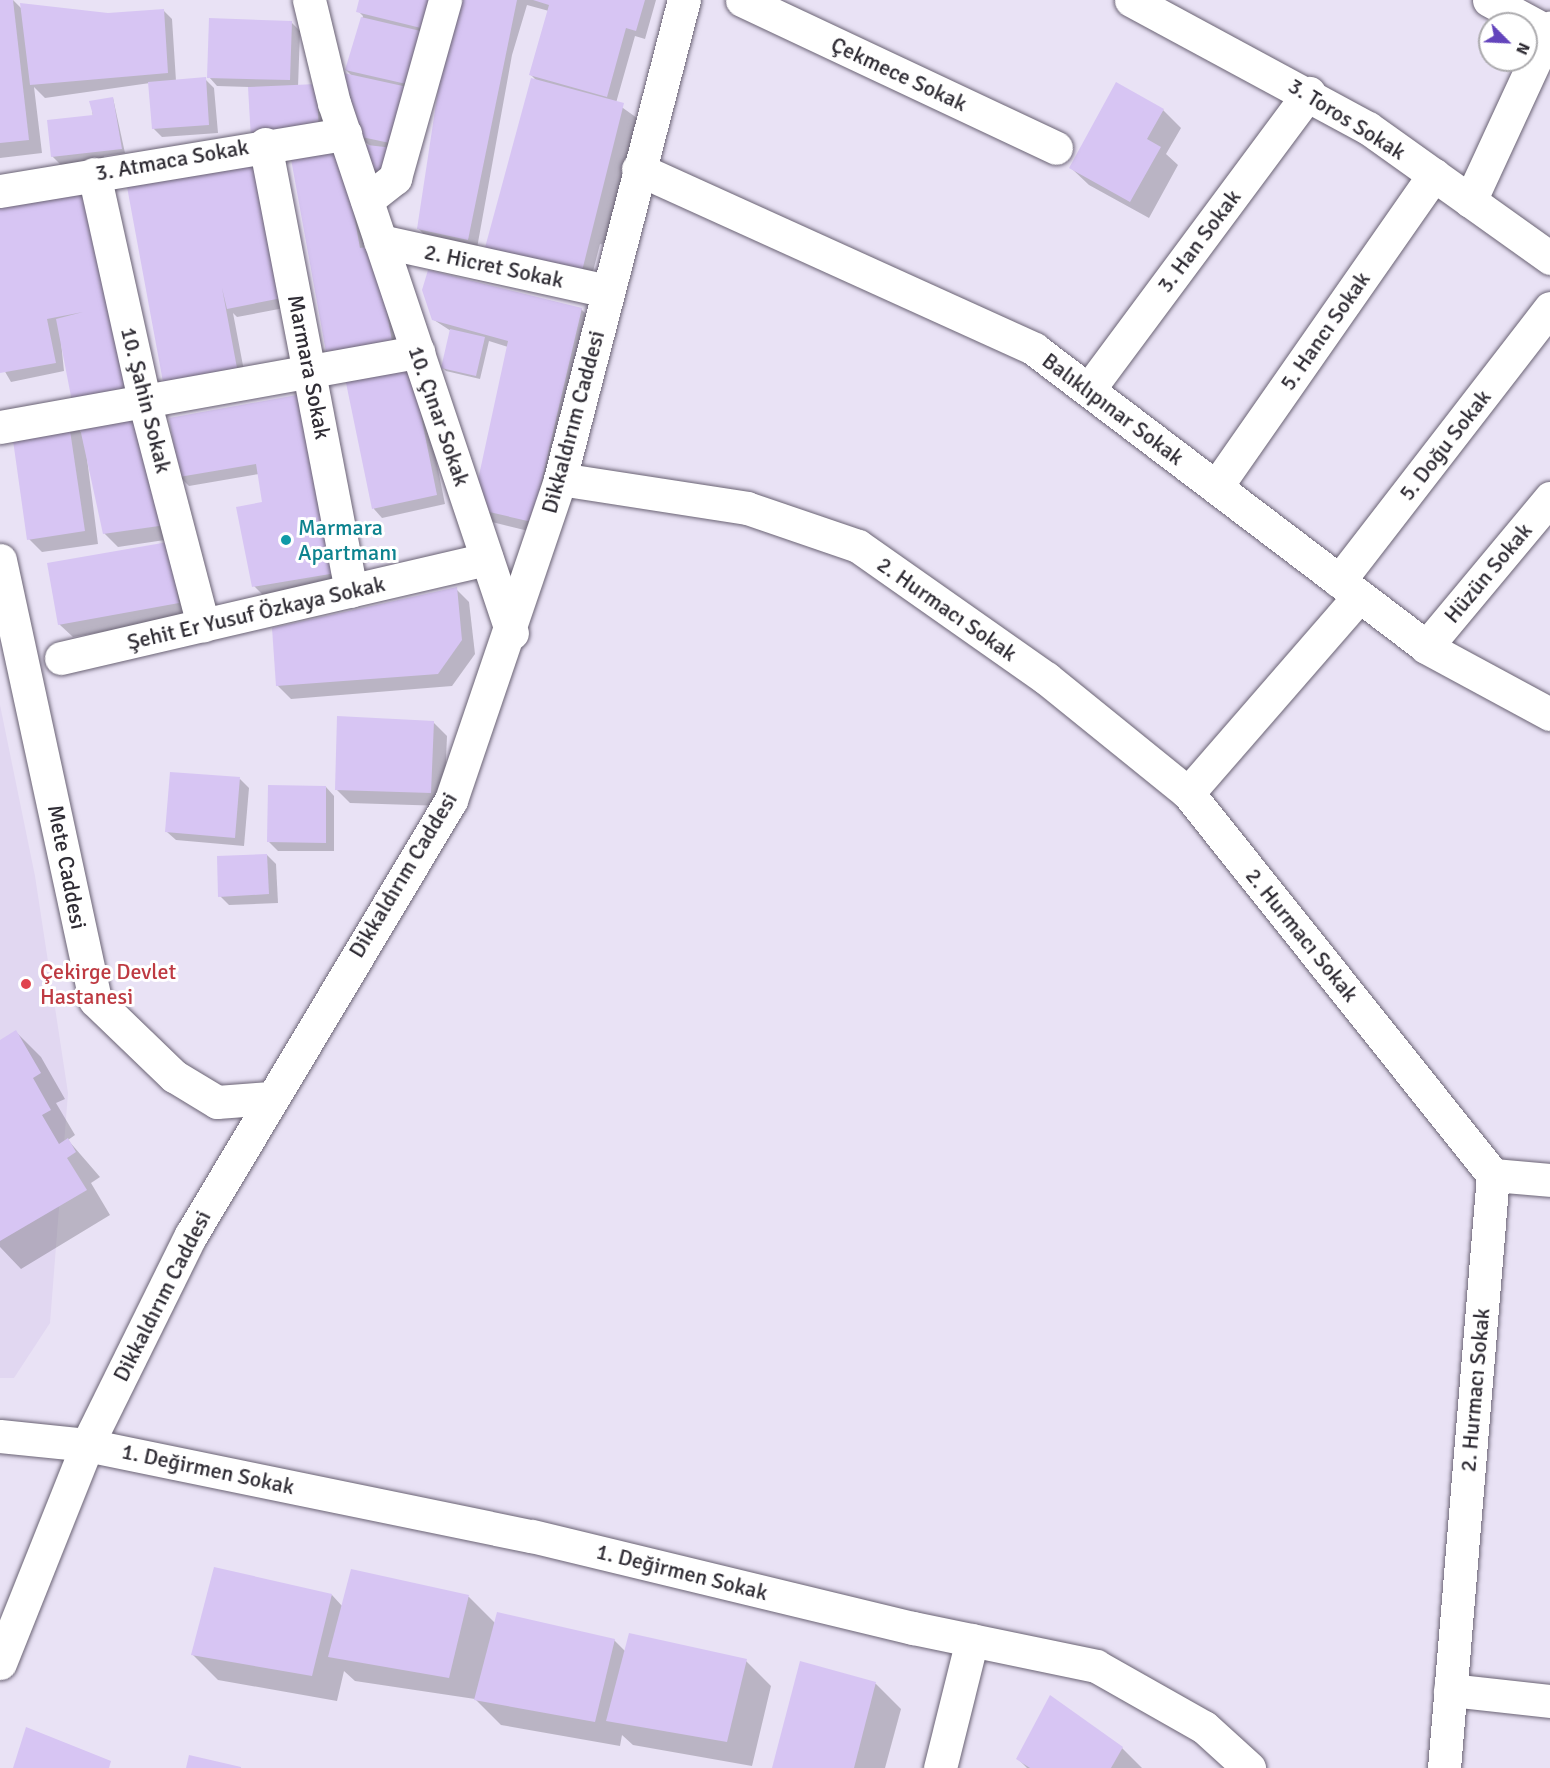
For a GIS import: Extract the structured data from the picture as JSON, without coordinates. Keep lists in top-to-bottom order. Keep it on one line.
{"streets":{"street":["Çekmece Sokak","3. Toros Sokak","3. Atmaca Sokak","3. Han Sokak","2. Hicret Sokak","5. Hancı Sokak","Marmara Sokak","10. Şahin Sokak","Balıklıpınar Sokak","10. Çınar Sokak","Dikkaldırım Caddesi","5. Doğu Sokak","Hüzün Sokak","2. Hurmacı Sokak","Şehit Er Yusuf Özkaya Sokak","Mete Caddesi","1. Değirmen Sokak"]},"crossings":[["3. Toros Sokak","3. Han Sokak"],["3. Toros Sokak","5. Hancı Sokak"],["3. Atmaca Sokak","Marmara Sokak"],["3. Atmaca Sokak","10. Şahin Sokak"],["3. Atmaca Sokak","10. Çınar Sokak"],["3. Han Sokak","Balıklıpınar Sokak"],["2. Hicret Sokak","10. Çınar Sokak"],["2. Hicret Sokak","Dikkaldırım Caddesi"],["5. Hancı Sokak","Balıklıpınar Sokak"],["Marmara Sokak","Şehit Er Yusuf Özkaya Sokak"],["10. Şahin Sokak","Şehit Er Yusuf Özkaya Sokak"],["Balıklıpınar Sokak","Dikkaldırım Caddesi"],["Balıklıpınar Sokak","5. Doğu Sokak"],["Balıklıpınar Sokak","Hüzün Sokak"],["10. Çınar Sokak","Dikkaldırım Caddesi"],["10. Çınar Sokak","Şehit Er Yusuf Özkaya Sokak"],["Dikkaldırım Caddesi","2. Hurmacı Sokak"],["Dikkaldırım Caddesi","Mete Caddesi"],["Dikkaldırım Caddesi","1. Değirmen Sokak"],["5. Doğu Sokak","2. Hurmacı Sokak"]],"places":["Marmara Apartmanı","Çekirge Devlet Hastanesi"],"north":"bottom right"}
